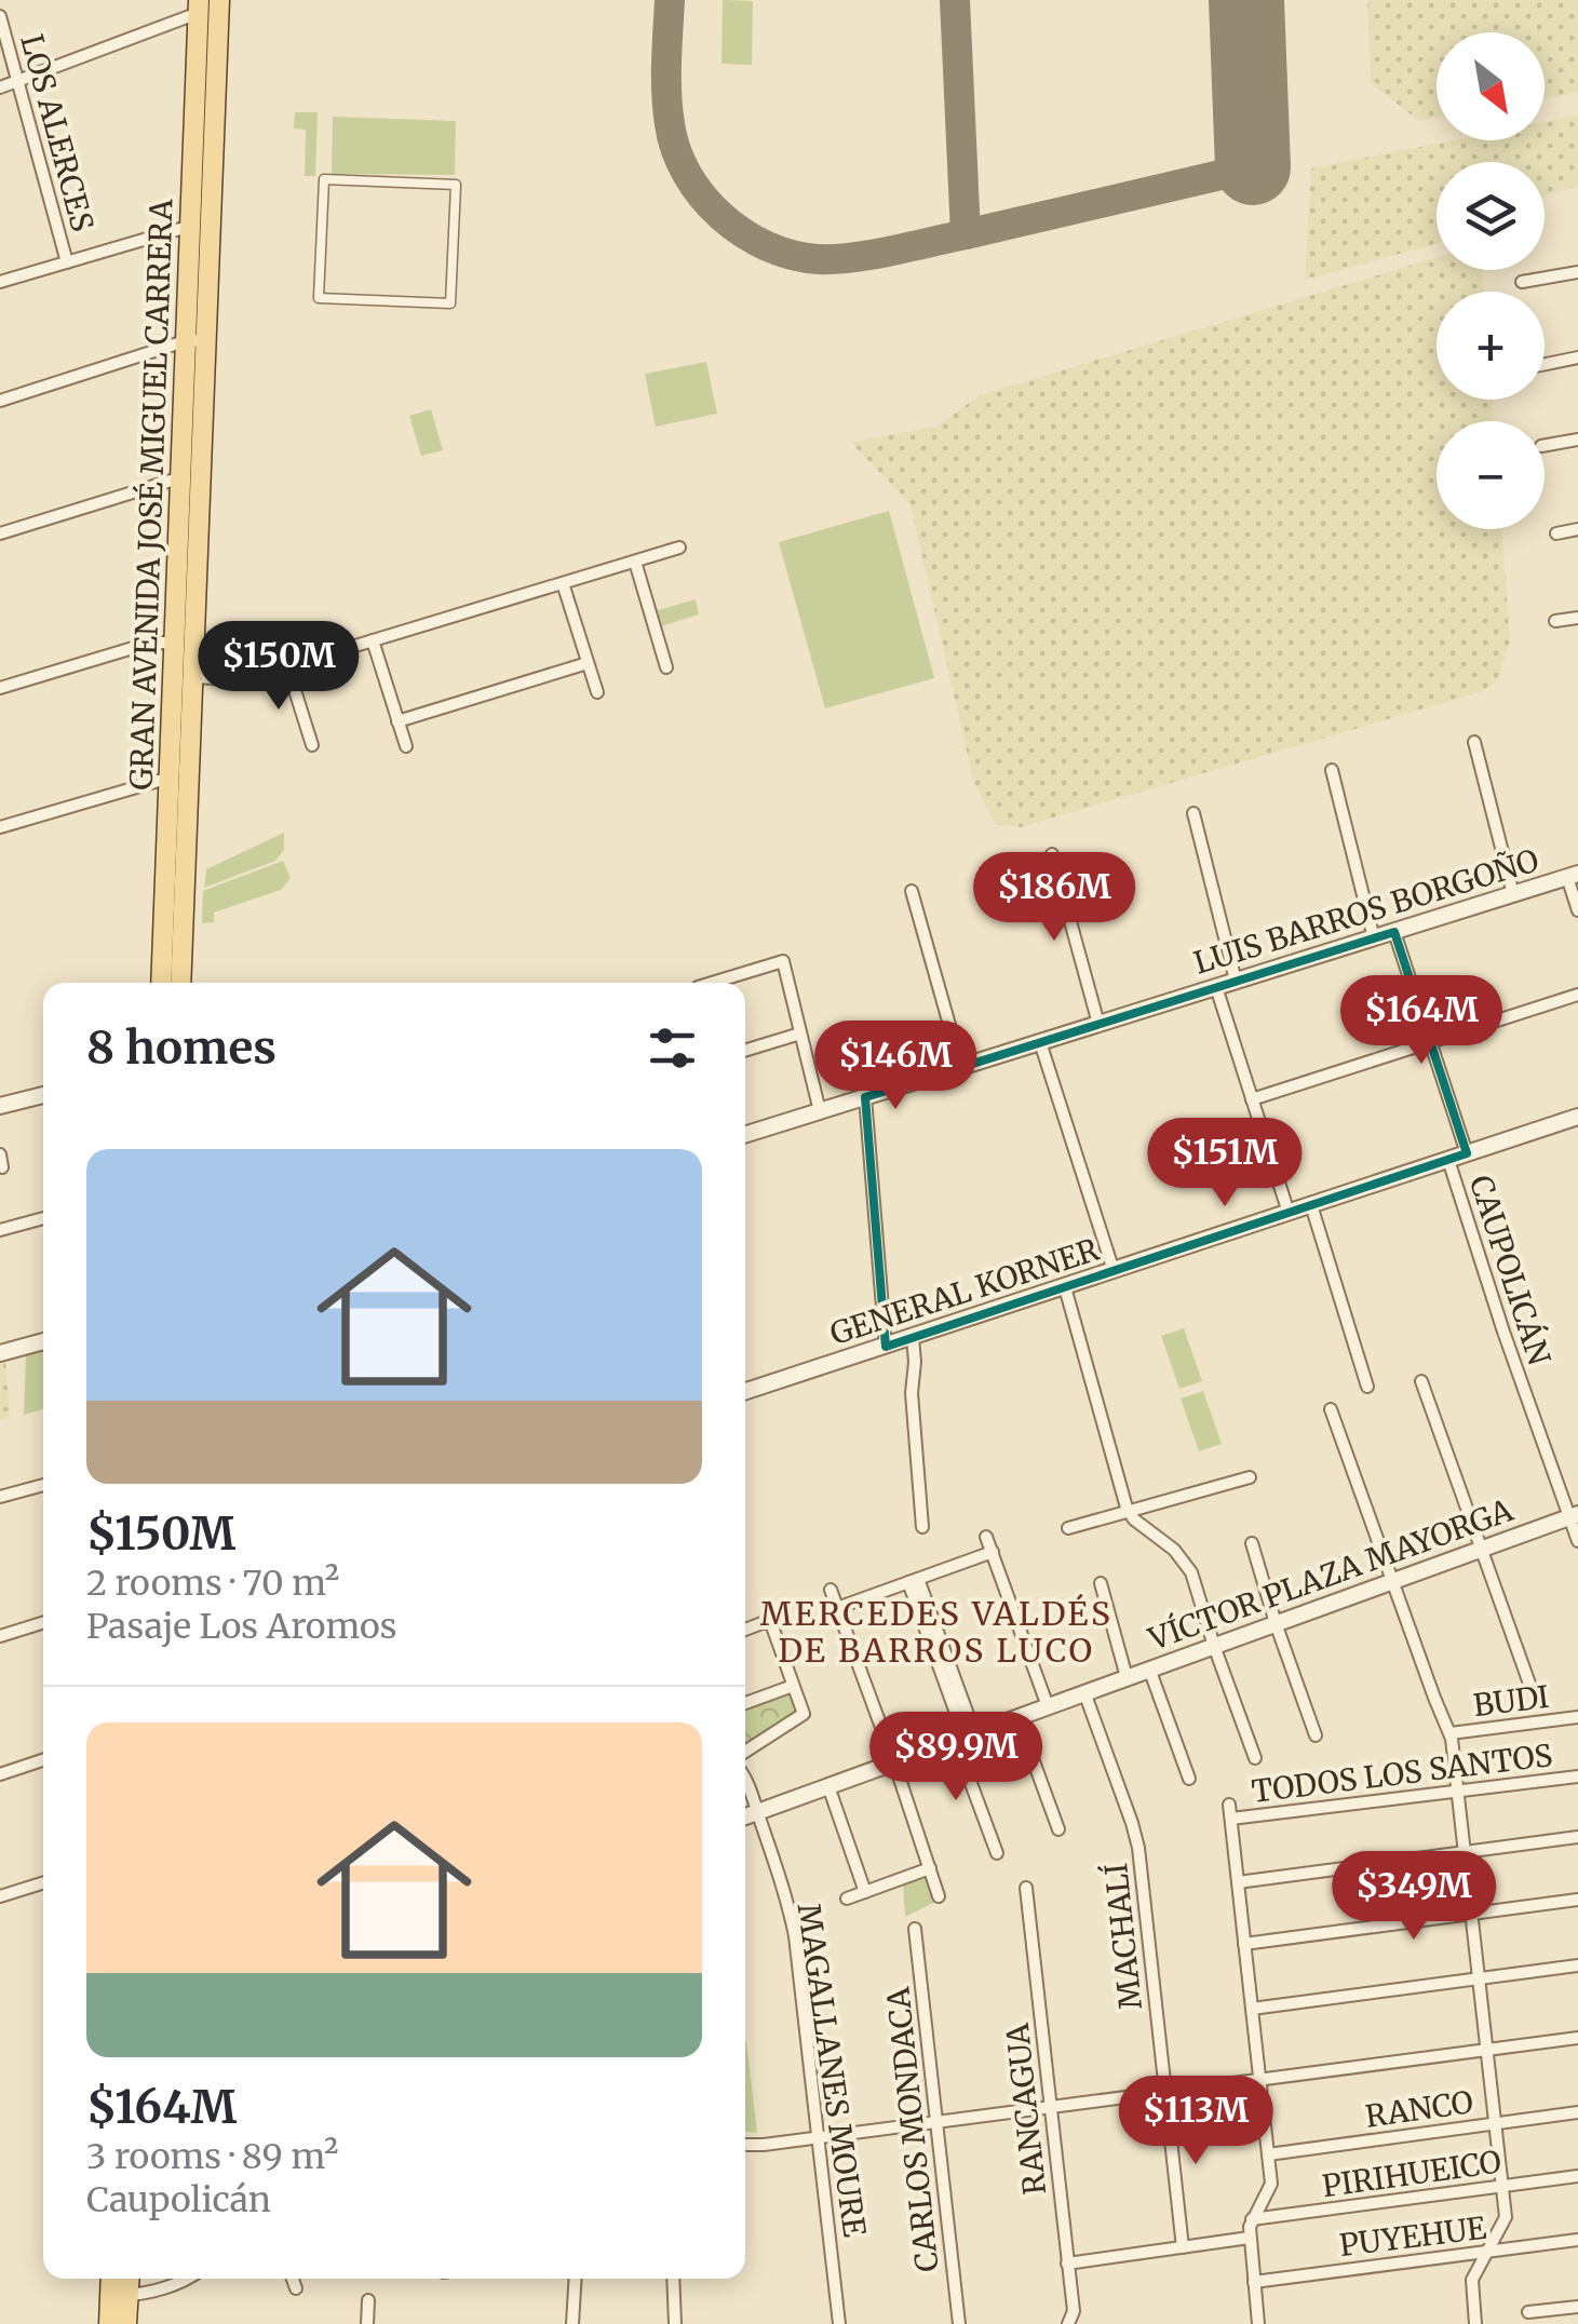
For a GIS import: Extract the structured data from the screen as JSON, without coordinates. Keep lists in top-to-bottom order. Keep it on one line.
{"streets":{"main road":["GRAN AVENIDA JOSÉ MIGUEL CARRERA"],"street":["LOS ALERCES","LUIS BARROS BORGOÑO","CAUPOLICÁN","GENERAL KORNER","VÍCTOR PLAZA MAYORGA","BUDI","TODOS LOS SANTOS","MACHALÍ","MAGALLANES MOURE","RANCAGUA","RANCO","CARLOS MONDACA","PIRIHUEICO","PUYEHUE"]},"crossings":[["LUIS BARROS BORGOÑO","CAUPOLICÁN"],["CAUPOLICÁN","GENERAL KORNER"],["CAUPOLICÁN","VÍCTOR PLAZA MAYORGA"],["VÍCTOR PLAZA MAYORGA","MACHALÍ"],["VÍCTOR PLAZA MAYORGA","MAGALLANES MOURE"]],"districts":["MERCEDES VALDÉS DE BARROS LUCO"],"north":"bottom right","page":{"map_buttons":["+","−"],"price":["$150M","$186M","$164M","$146M","$151M","$89.9M","$349M","$113M"],"heading":"8 homes","list":[{"name":"$150M","note":"2 rooms · 70 m² · Pasaje Los Aromos"},{"name":"$164M","note":"3 rooms · 89 m² · Caupolicán"}]}}
